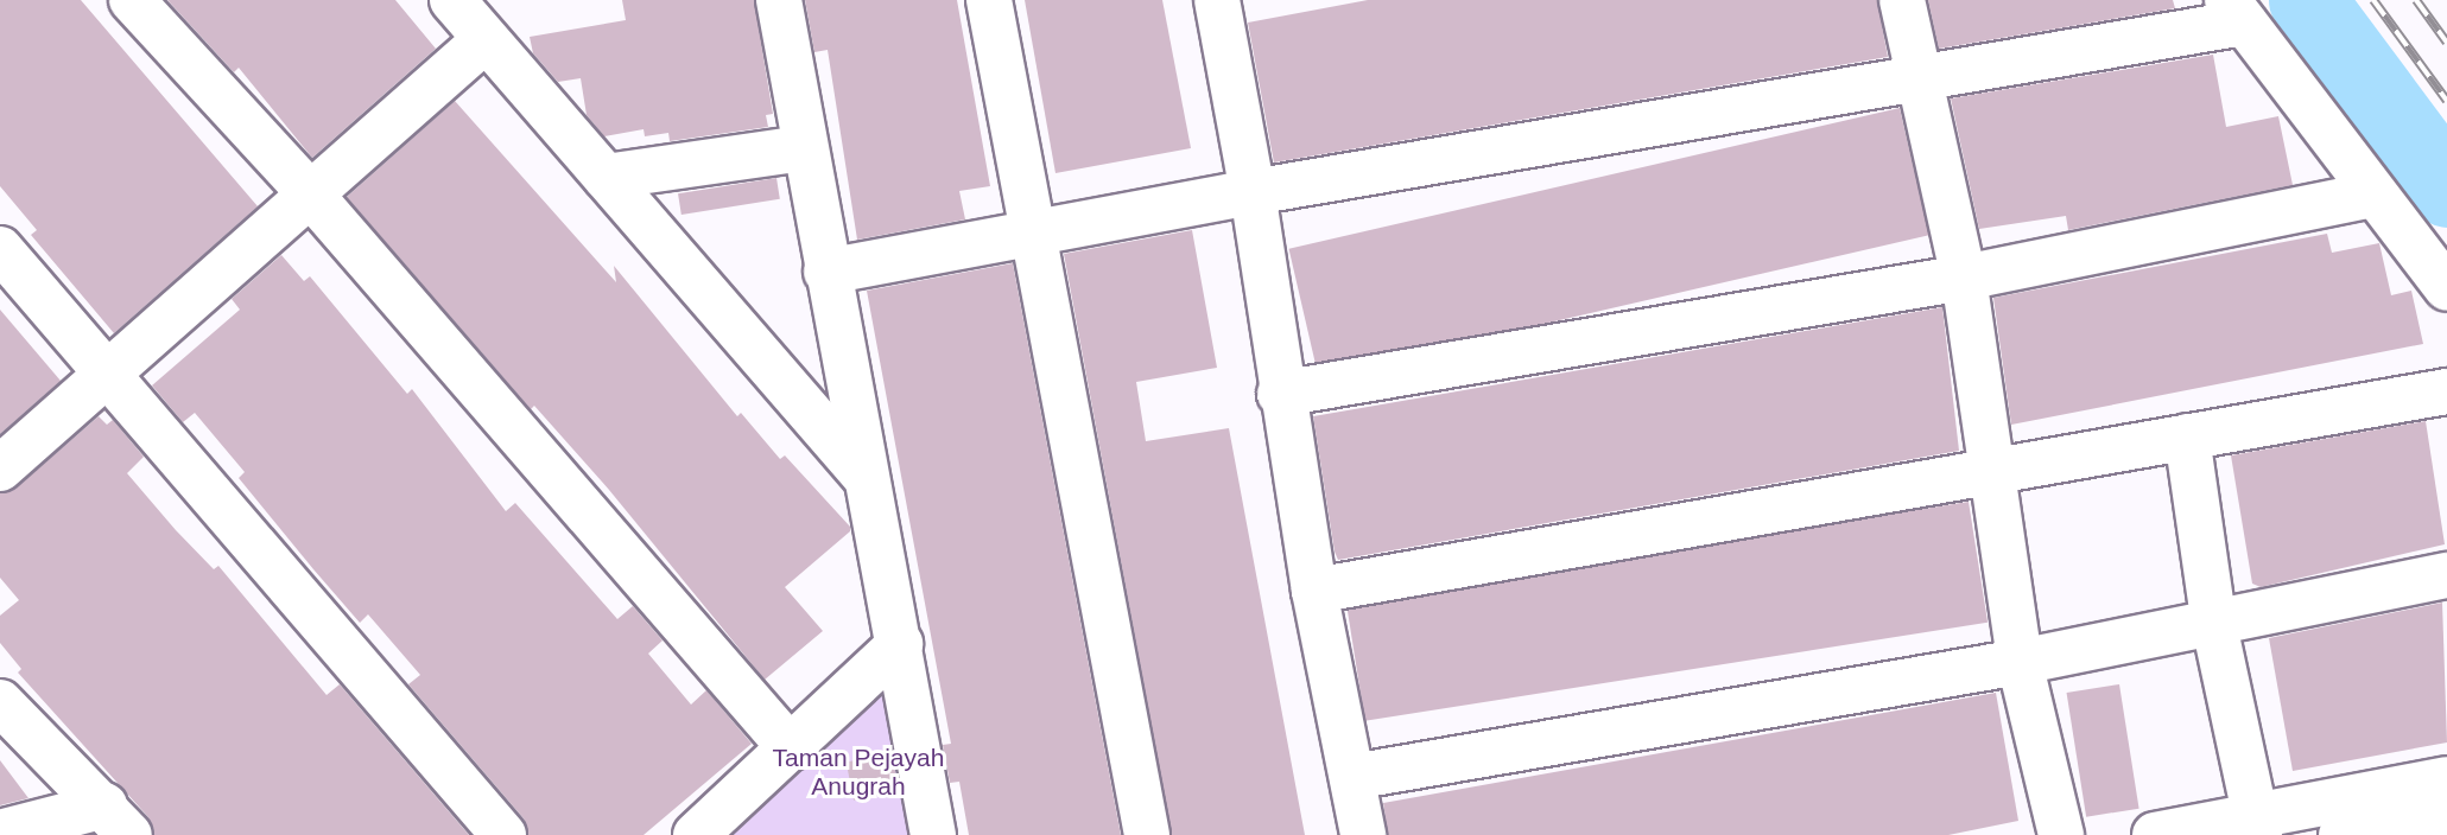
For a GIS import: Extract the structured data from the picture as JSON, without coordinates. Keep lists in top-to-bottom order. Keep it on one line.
{"parks":["Taman Pejayah Anugrah"]}
